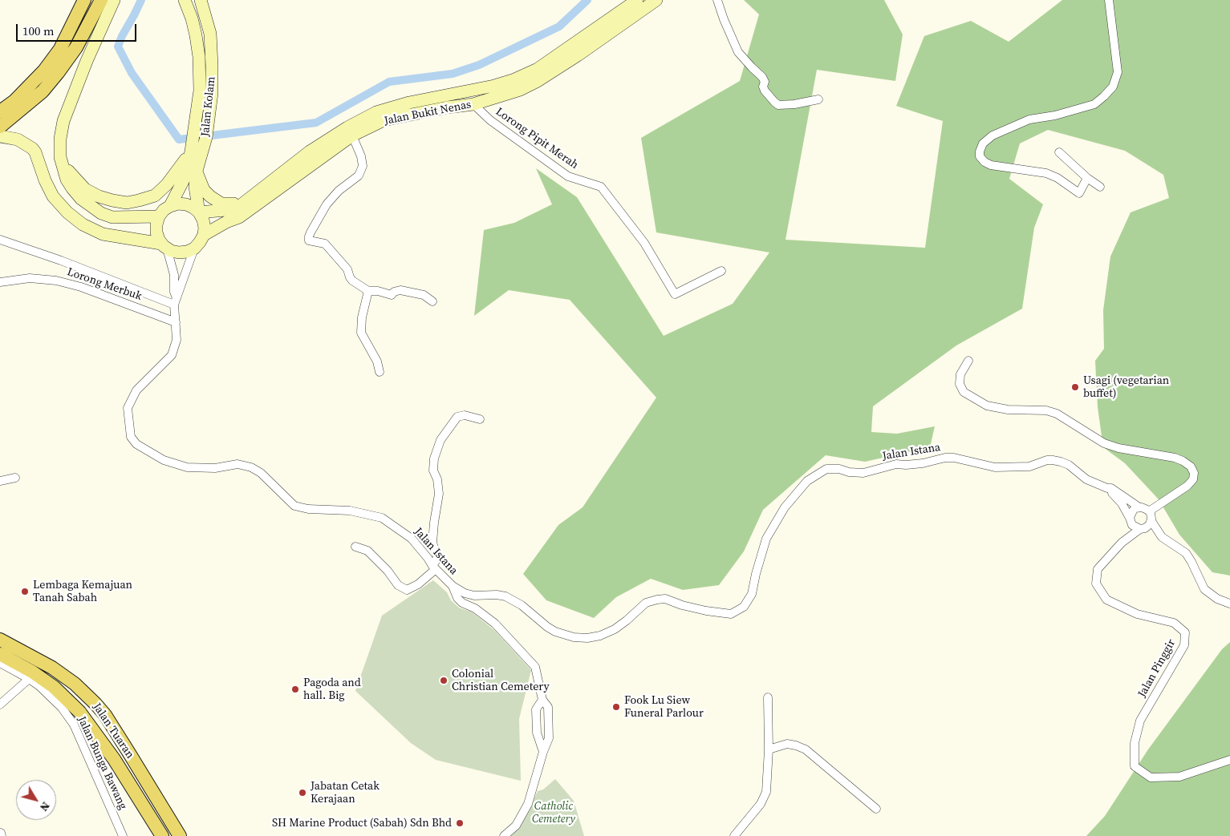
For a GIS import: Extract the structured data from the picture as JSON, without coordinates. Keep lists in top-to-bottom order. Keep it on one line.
{"streets":{"main road":["Jalan Kolam","Jalan Bukit Nenas","Jalan Tuaran"],"street":["Lorong Pipit Merah","Lorong Merbuk","Jalan Istana","Jalan Pinggir","Jalan Bunga Bawang"]},"crossings":[["Jalan Kolam","Jalan Bukit Nenas"],["Jalan Kolam","Jalan Istana"],["Jalan Bukit Nenas","Lorong Pipit Merah"],["Jalan Bukit Nenas","Jalan Istana"],["Lorong Merbuk","Jalan Istana"],["Jalan Istana","Jalan Pinggir"]],"parks":["Catholic Cemetery"],"places":["Usagi (vegetarian buffet)","Lembaga Kemajuan Tanah Sabah","Colonial Christian Cemetery","Pagoda and hall. Big","Fook Lu Siew Funeral Parlour","Jabatan Cetak Kerajaan","SH Marine Product (Sabah) Sdn Bhd"],"scale_bar":"100 m","north":"bottom right"}
